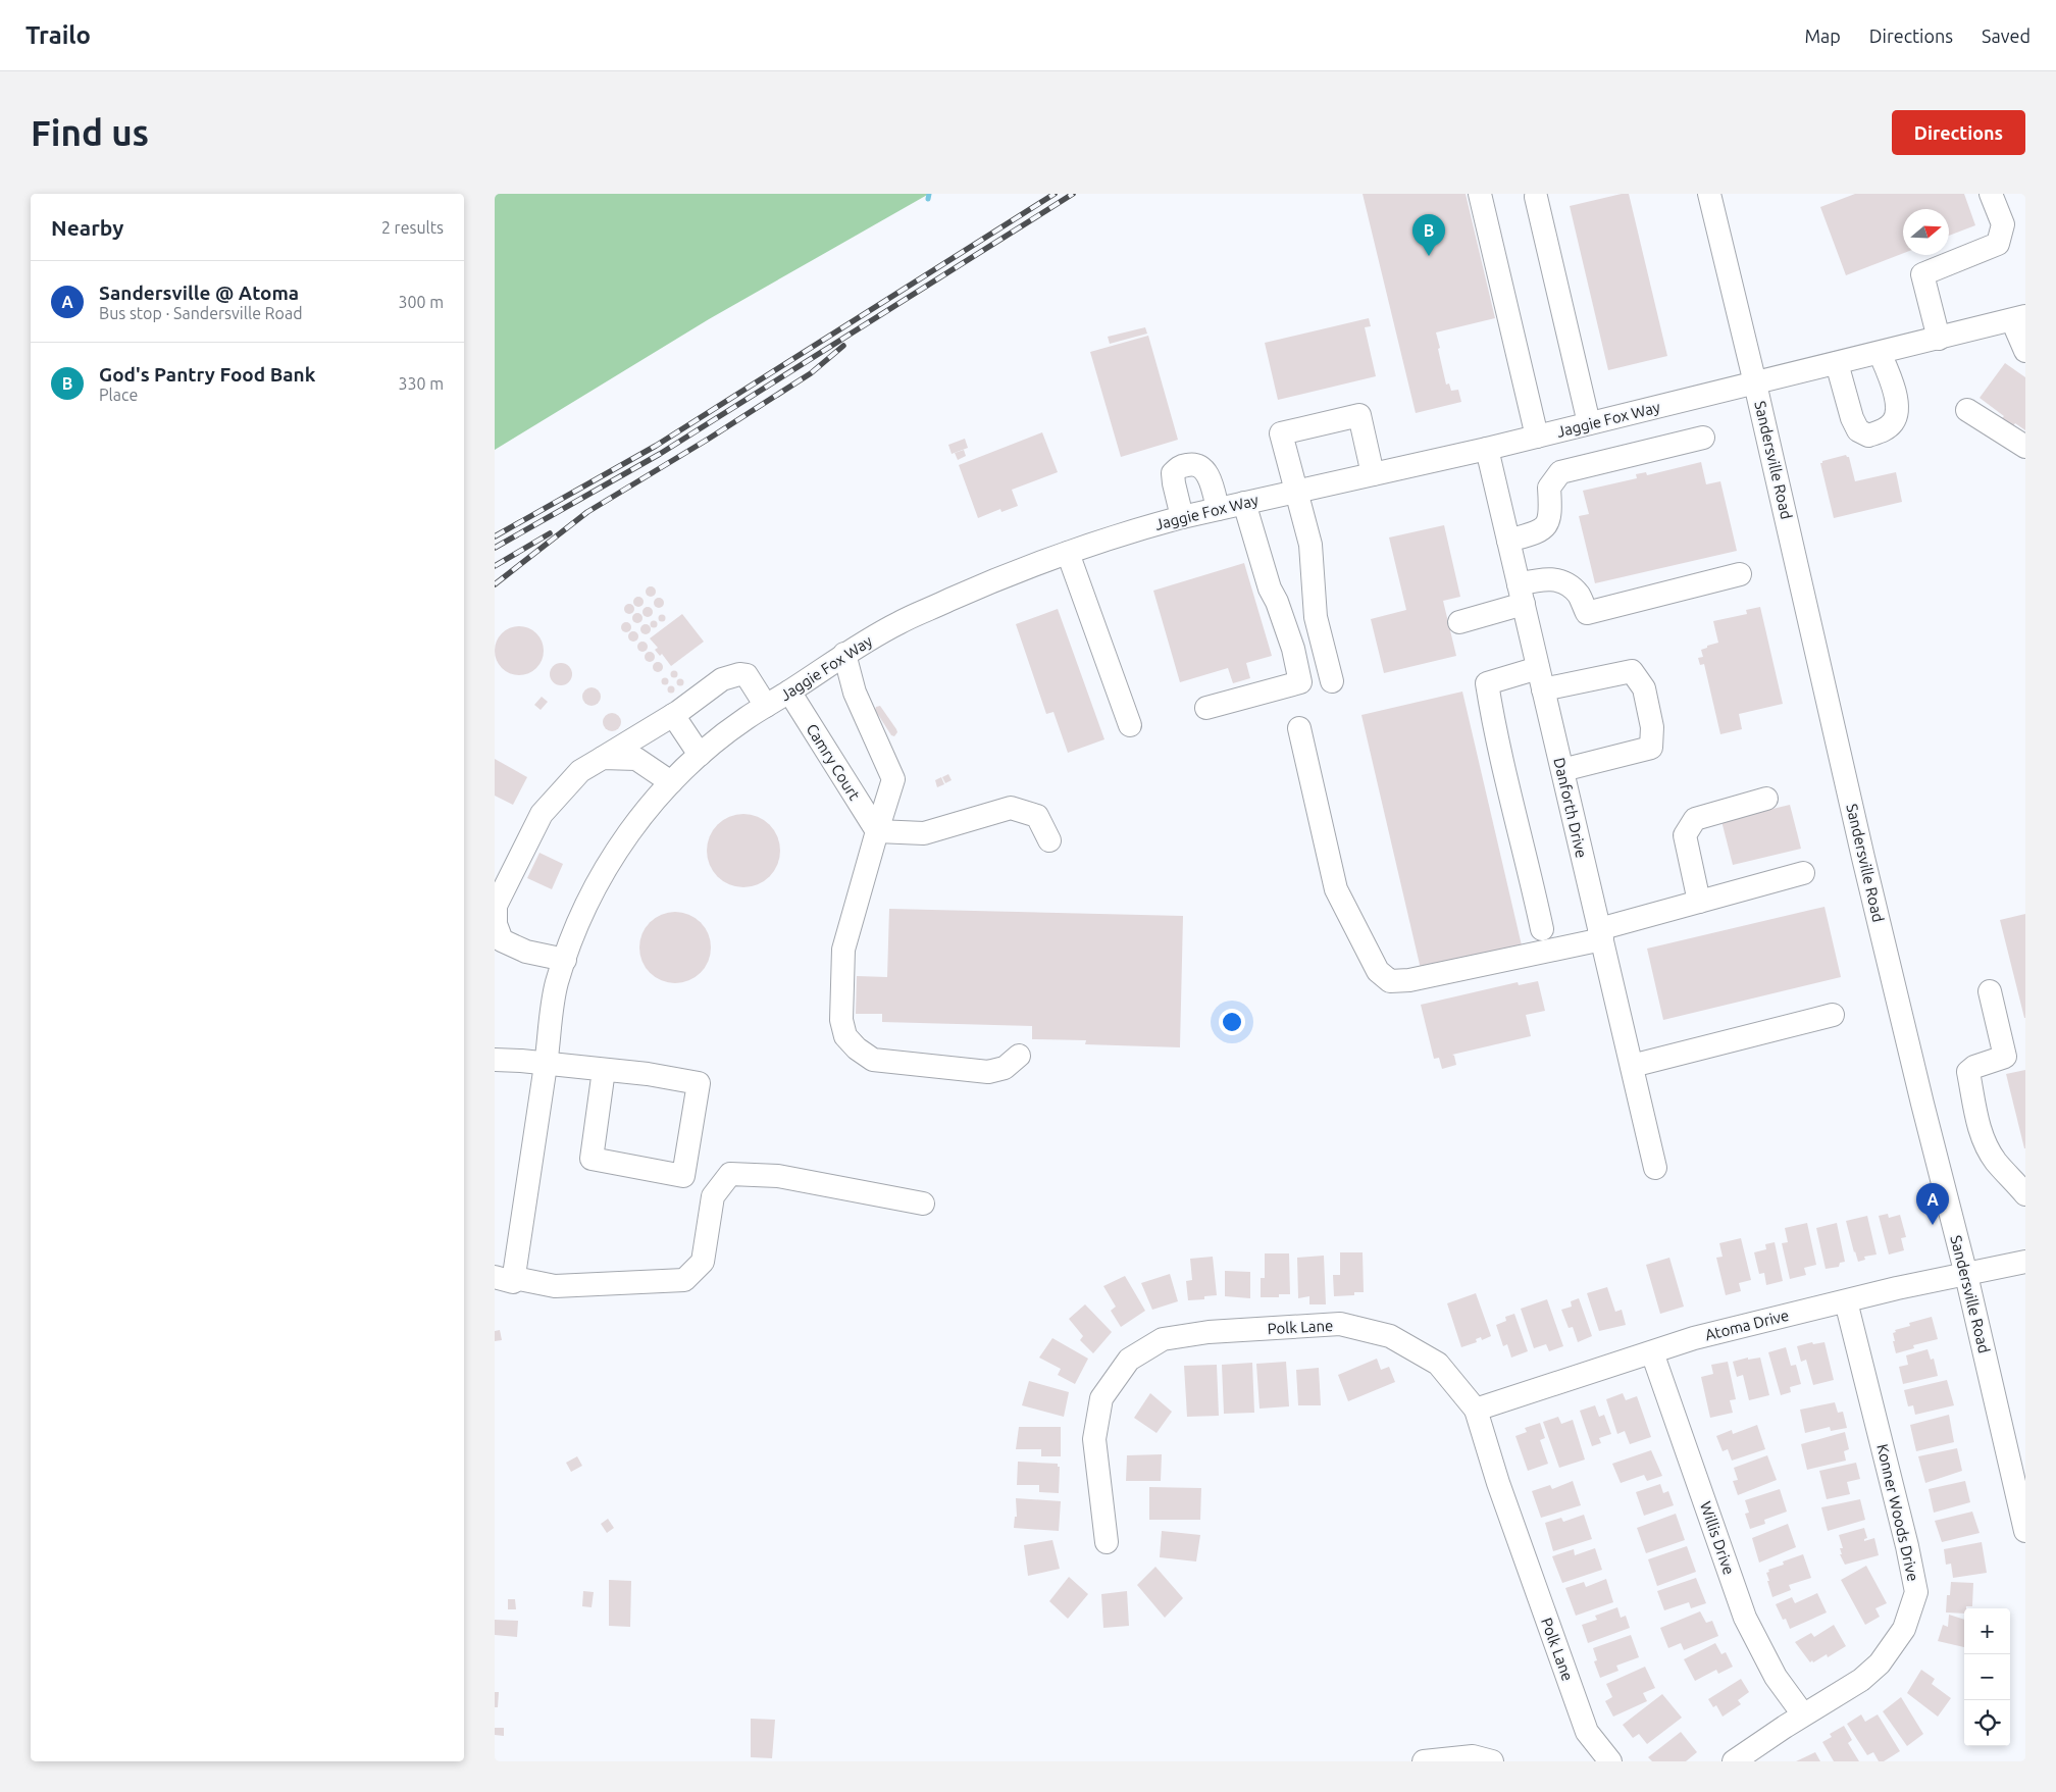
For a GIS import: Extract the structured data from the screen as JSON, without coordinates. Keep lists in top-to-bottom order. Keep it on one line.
{"streets":{"street":["Jaggie Fox Way","Sandersville Road","Camry Court","Danforth Drive","Atoma Drive","Polk Lane","Konner Woods Drive","Willis Drive"]},"crossings":[["Jaggie Fox Way","Sandersville Road"],["Jaggie Fox Way","Camry Court"],["Jaggie Fox Way","Danforth Drive"],["Sandersville Road","Atoma Drive"],["Atoma Drive","Polk Lane"],["Atoma Drive","Konner Woods Drive"],["Atoma Drive","Willis Drive"],["Konner Woods Drive","Willis Drive"]],"north":"right","page":{"header":"Trailo","nav":["Map","Directions","Saved"],"buttons":"Directions","title":"Find us","heading":["Nearby","2 results"],"pins":["B","A"],"list":[{"mark":"A","name":"Sandersville @ Atoma","note":"Bus stop · Sandersville Road","value":"300 m"},{"mark":"B","name":"God's Pantry Food Bank","note":"Place","value":"330 m"}],"map_buttons":["+","−"]}}
